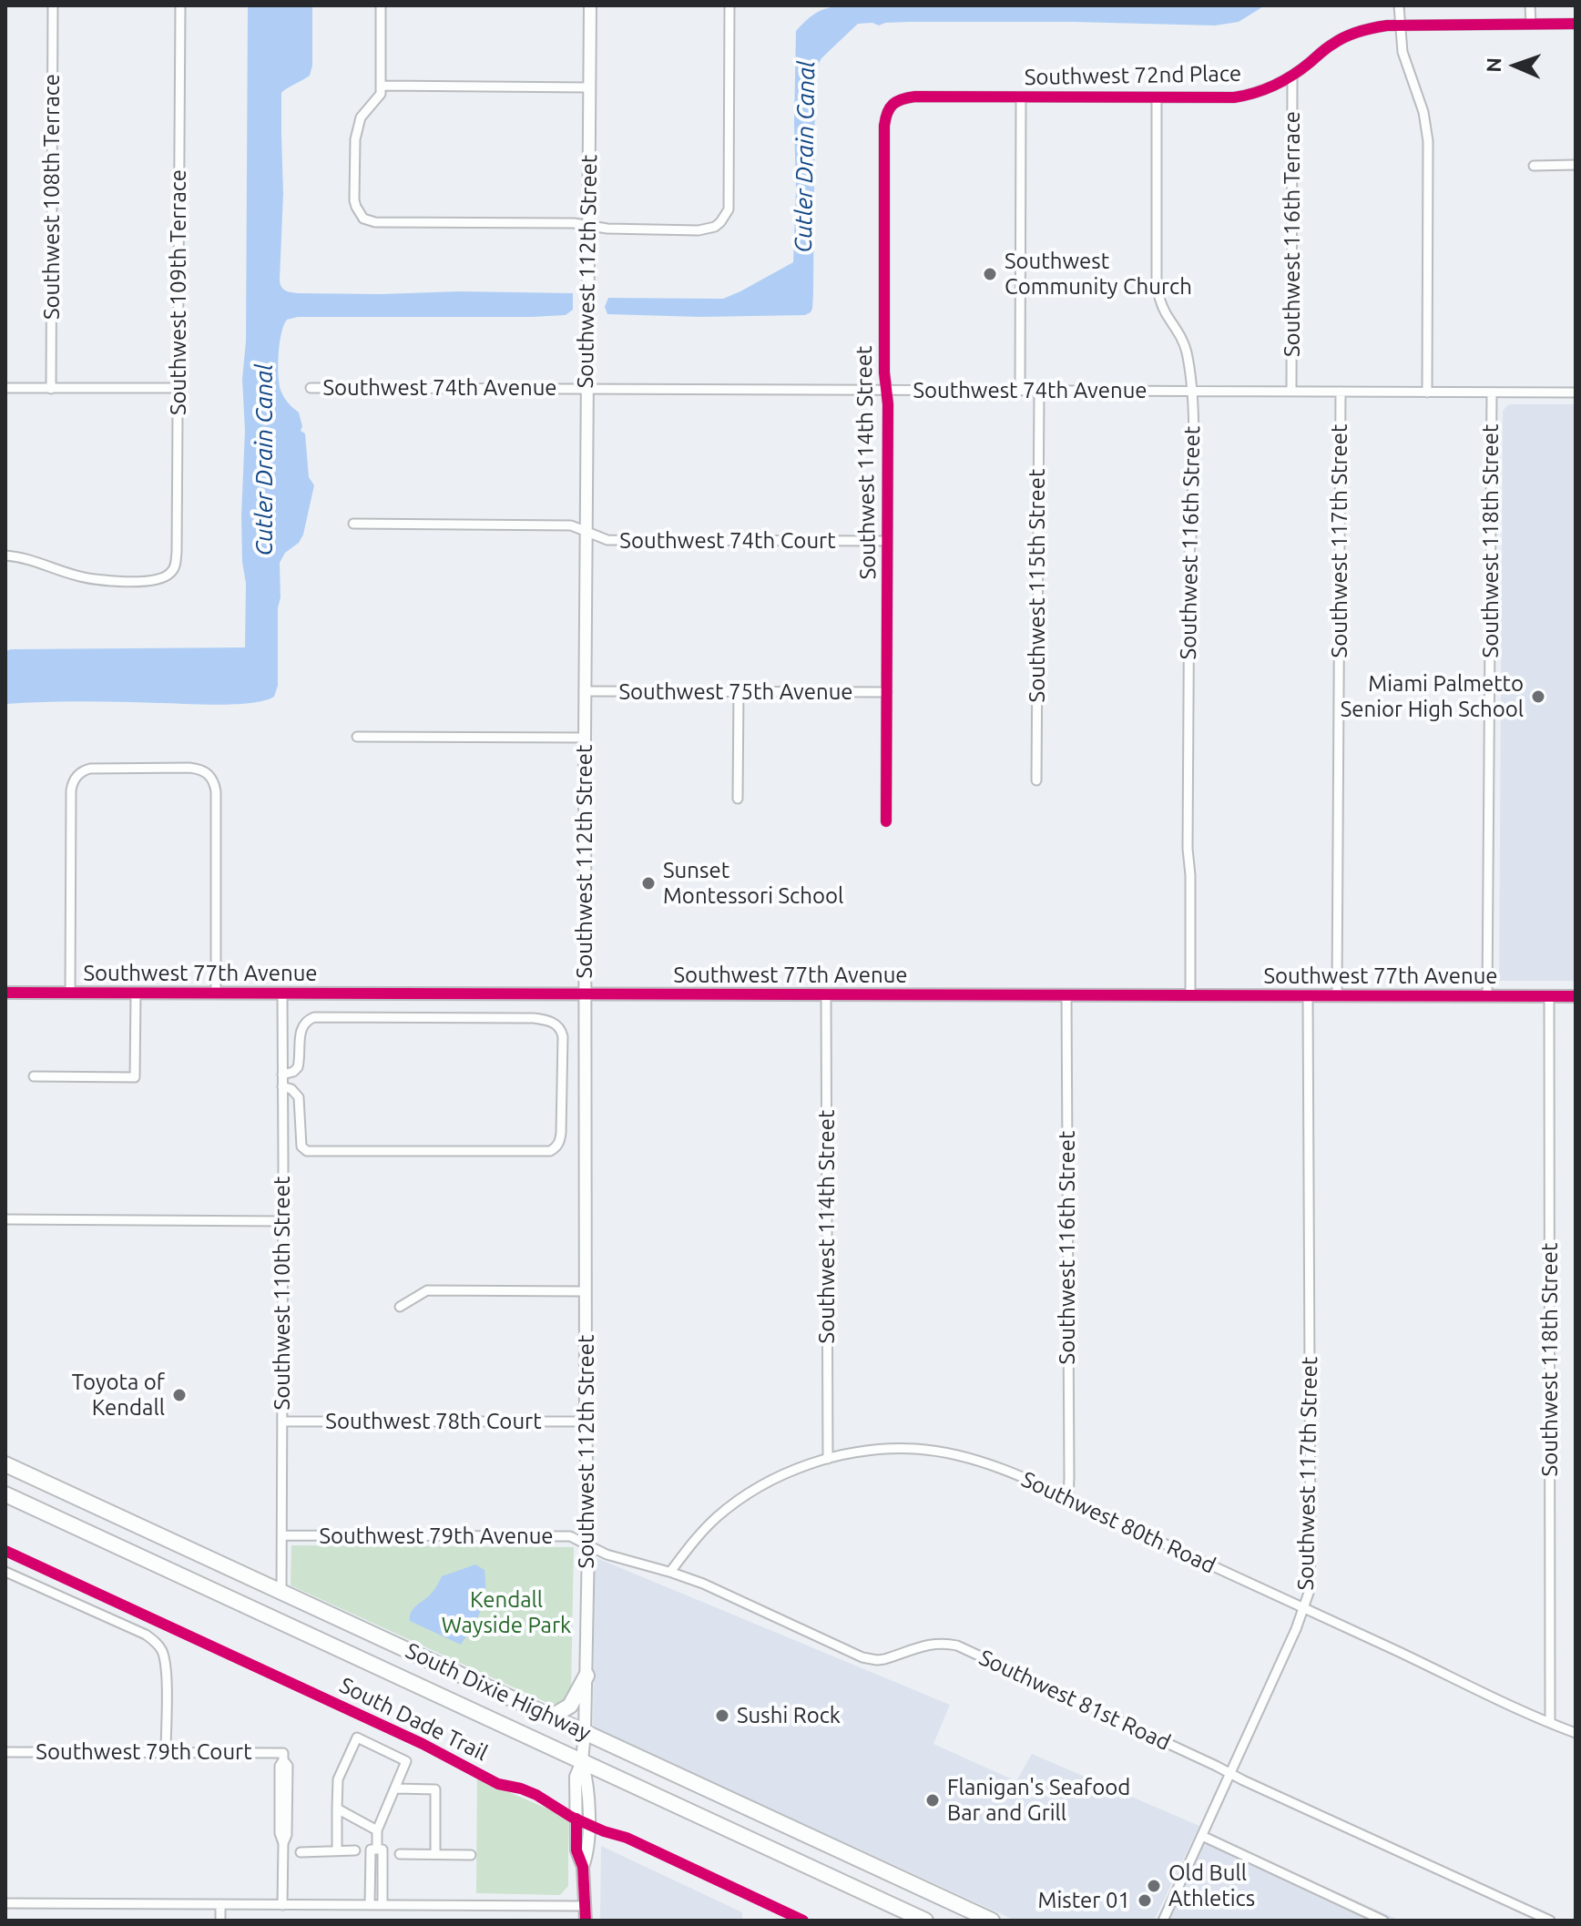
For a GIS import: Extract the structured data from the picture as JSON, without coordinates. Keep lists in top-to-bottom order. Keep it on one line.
{"streets":{"highway":["South Dixie Highway"],"main road":["Southwest 112th Street","Southwest 77th Avenue"],"street":["Southwest 72nd Place","Southwest 108th Terrace","Southwest 116th Terrace","Southwest 109th Terrace","Southwest 74th Avenue","Southwest 114th Street","Southwest 74th Court","Southwest 117th Street","Southwest 118th Street","Southwest 116th Street","Southwest 115th Street","Southwest 75th Avenue","Southwest 110th Street","Southwest 78th Court","Southwest 80th Road","Southwest 79th Avenue","Southwest 81st Road","Southwest 79th Court"],"cycle path":["South Dade Trail"]},"crossings":[["Southwest 72nd Place","Southwest 116th Terrace"],["Southwest 72nd Place","Southwest 114th Street"],["Southwest 72nd Place","Southwest 116th Street"],["Southwest 116th Terrace","Southwest 74th Avenue"],["Southwest 112th Street","Southwest 74th Avenue"],["Southwest 112th Street","Southwest 74th Court"],["Southwest 112th Street","Southwest 75th Avenue"],["Southwest 112th Street","Southwest 77th Avenue"],["Southwest 112th Street","Southwest 78th Court"],["Southwest 112th Street","Southwest 79th Avenue"],["Southwest 112th Street","South Dixie Highway"],["Southwest 112th Street","Southwest 81st Road"],["Southwest 74th Avenue","Southwest 114th Street"],["Southwest 74th Avenue","Southwest 117th Street"],["Southwest 74th Avenue","Southwest 118th Street"],["Southwest 74th Avenue","Southwest 116th Street"],["Southwest 74th Avenue","Southwest 115th Street"],["Southwest 114th Street","Southwest 74th Court"],["Southwest 114th Street","Southwest 75th Avenue"],["Southwest 114th Street","Southwest 77th Avenue"],["Southwest 114th Street","Southwest 80th Road"],["Southwest 117th Street","Southwest 77th Avenue"],["Southwest 117th Street","Southwest 80th Road"],["Southwest 117th Street","Southwest 81st Road"],["Southwest 118th Street","Southwest 77th Avenue"],["Southwest 118th Street","Southwest 80th Road"],["Southwest 116th Street","Southwest 77th Avenue"],["Southwest 116th Street","Southwest 80th Road"],["Southwest 77th Avenue","Southwest 110th Street"],["Southwest 110th Street","Southwest 78th Court"],["Southwest 110th Street","Southwest 79th Avenue"],["Southwest 110th Street","South Dixie Highway"],["Southwest 80th Road","Southwest 81st Road"],["Southwest 79th Avenue","Southwest 81st Road"]],"water":["Cutler Drain Canal"],"parks":["Kendall Wayside Park"],"places":["Southwest Community Church","Miami Palmetto Senior High School","Sunset Montessori School","Toyota of Kendall","Sushi Rock","Flanigan's Seafood Bar and Grill","Old Bull Athletics","Mister 01"],"north":"left"}
